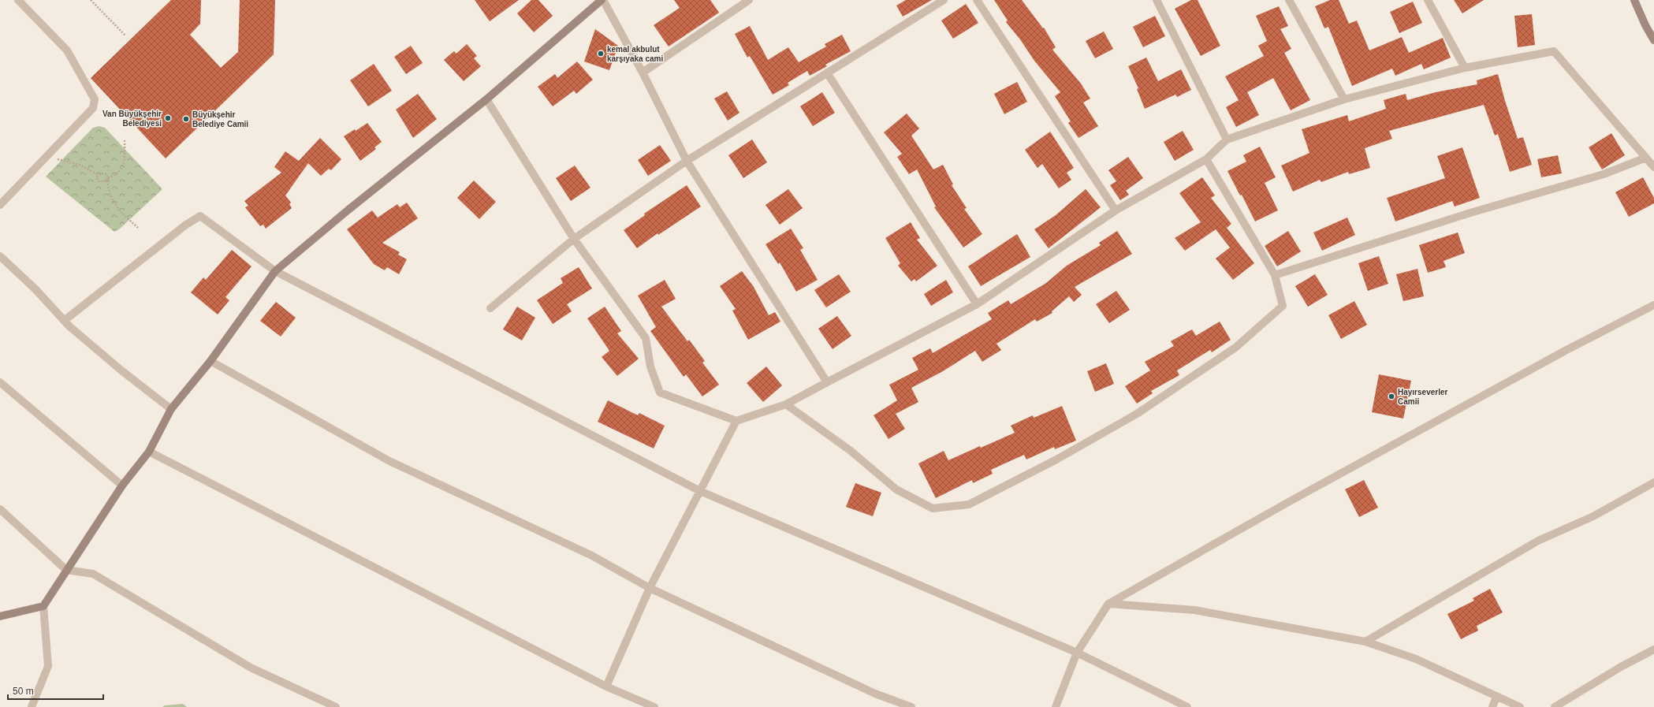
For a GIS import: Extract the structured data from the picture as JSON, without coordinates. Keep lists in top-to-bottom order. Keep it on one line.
{"places":["kemal akbulut karşıyaka cami","Van Büyükşehir Belediyesi","Büyükşehir Belediye Camii","Hayırseverler Camii"],"scale_bar":"50 m"}
